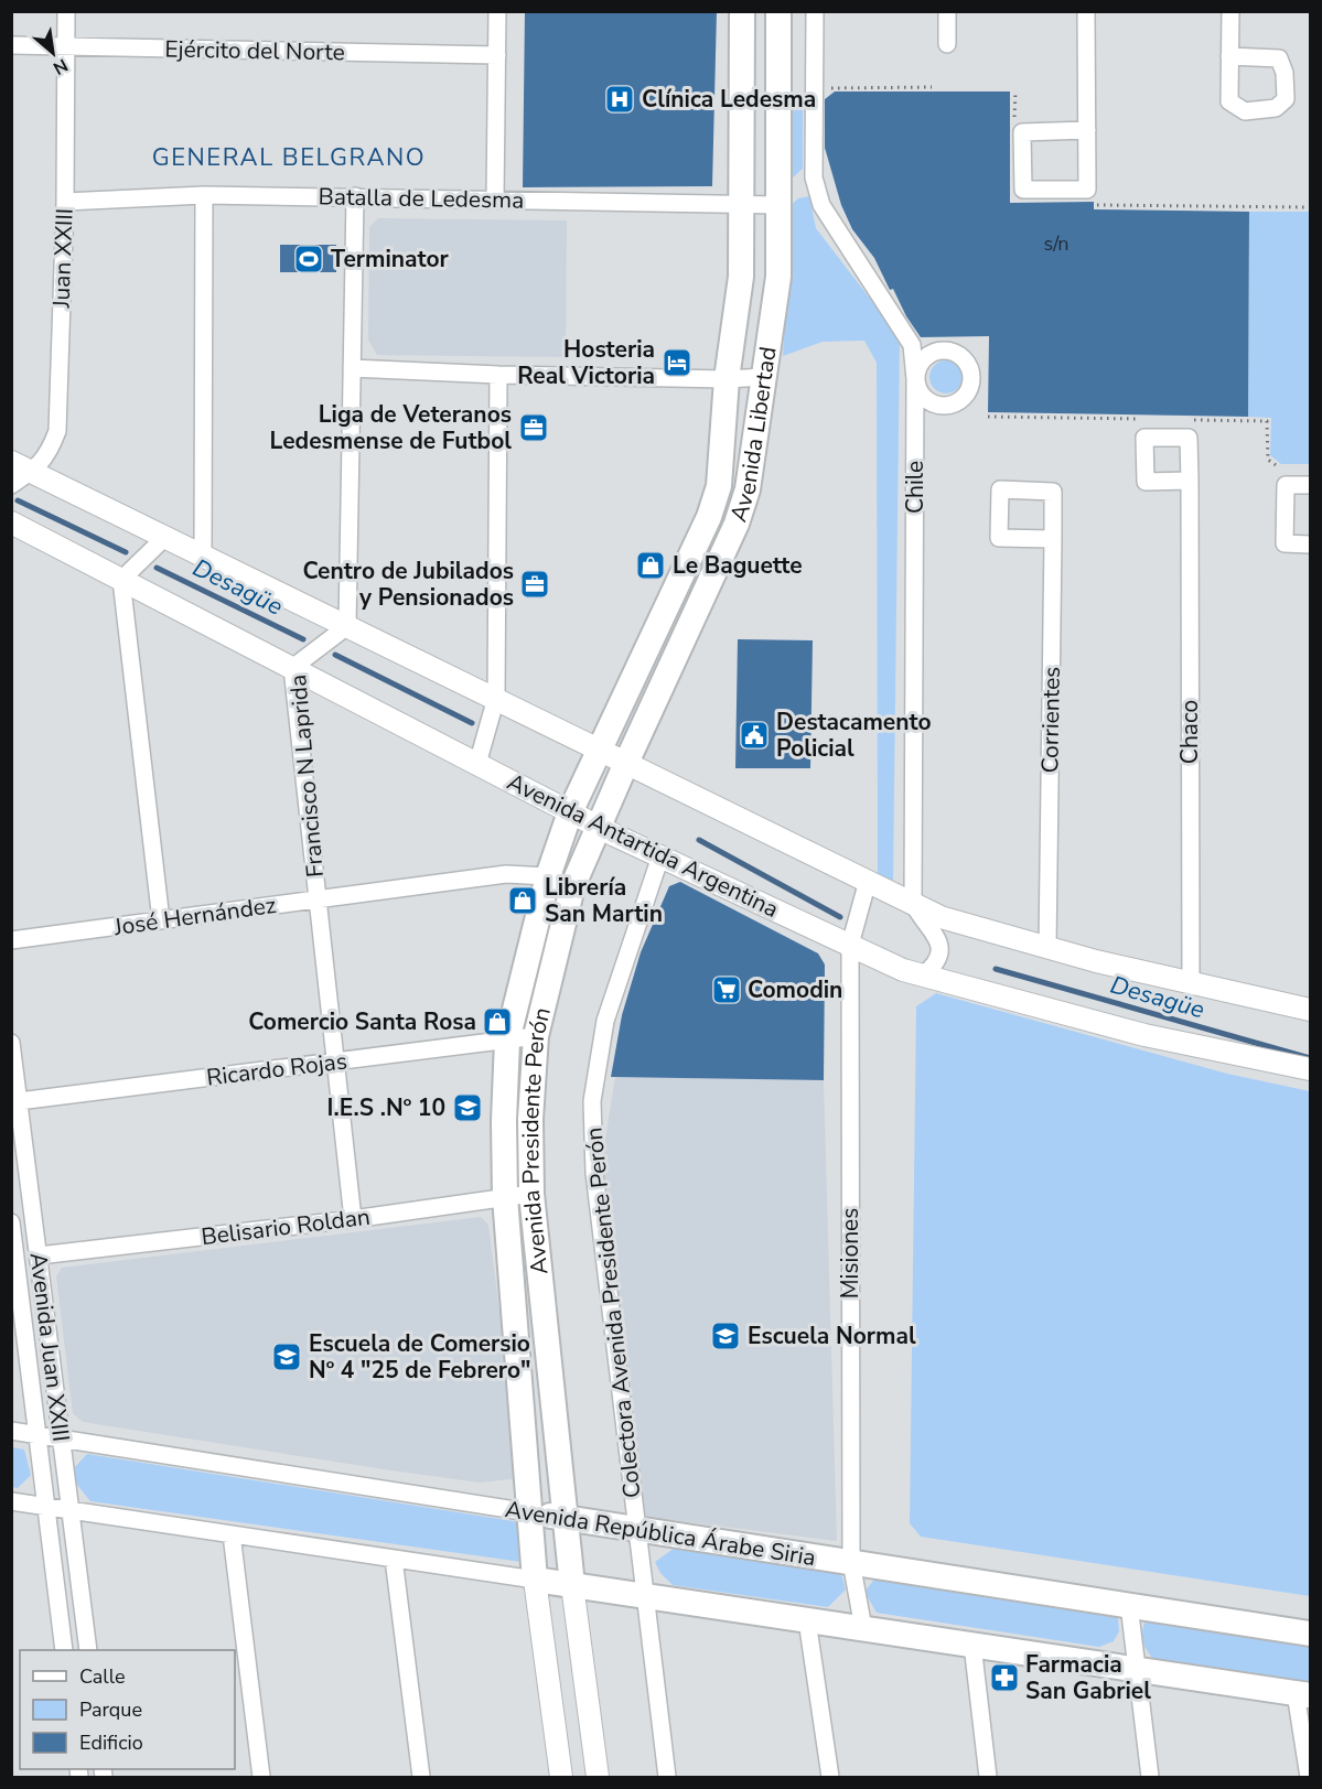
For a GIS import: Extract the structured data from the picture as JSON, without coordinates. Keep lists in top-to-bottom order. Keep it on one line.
{"streets":{"main road":["Avenida Libertad","Avenida Presidente Perón","Avenida República Árabe Siria"],"street":["Ejército del Norte","Batalla de Ledesma","Juan XXIII","Chile","Corrientes","Chaco","Francisco N Laprida","Avenida Antartida Argentina","José Hernández","Ricardo Rojas","Belisario Roldan","Misiones","Colectora Avenida Presidente Perón","Avenida Juan XXIII"]},"crossings":[["Ejército del Norte","Juan XXIII"],["Batalla de Ledesma","Juan XXIII"],["Batalla de Ledesma","Avenida Libertad"],["Avenida Libertad","Avenida Antartida Argentina"],["Avenida Libertad","Avenida Presidente Perón"],["Francisco N Laprida","Avenida Antartida Argentina"],["Francisco N Laprida","José Hernández"],["Francisco N Laprida","Ricardo Rojas"],["Francisco N Laprida","Belisario Roldan"],["Avenida Antartida Argentina","Avenida Presidente Perón"],["Avenida Antartida Argentina","Misiones"],["Avenida Antartida Argentina","Colectora Avenida Presidente Perón"],["José Hernández","Avenida Presidente Perón"],["Ricardo Rojas","Avenida Presidente Perón"],["Ricardo Rojas","Avenida Juan XXIII"],["Avenida Presidente Perón","Belisario Roldan"],["Avenida Presidente Perón","Avenida República Árabe Siria"],["Belisario Roldan","Avenida Juan XXIII"],["Misiones","Avenida República Árabe Siria"],["Colectora Avenida Presidente Perón","Avenida República Árabe Siria"],["Avenida Juan XXIII","Avenida República Árabe Siria"]],"districts":["GENERAL BELGRANO"],"water":["Desagüe"],"places":{"hospital":["Clínica Ledesma"],"sports":["Terminator"],"hotel":["Hosteria Real Victoria"],"office":["Liga de Veteranos Ledesmense de Futbol","Centro de Jubilados y Pensionados"],"shop":["Le Baguette","Librería San Martin","Comercio Santa Rosa"],"public building":["Destacamento Policial"],"supermarket":["Comodin"],"school or university":["I.E.S .Nº 10","Escuela Normal","Escuela de Comersio Nº 4 \"25 de Febrero\""],"pharmacy":["Farmacia San Gabriel"]},"house_numbers":["s/n"],"legend":["Calle","Parque","Edificio"],"north":"bottom right"}
